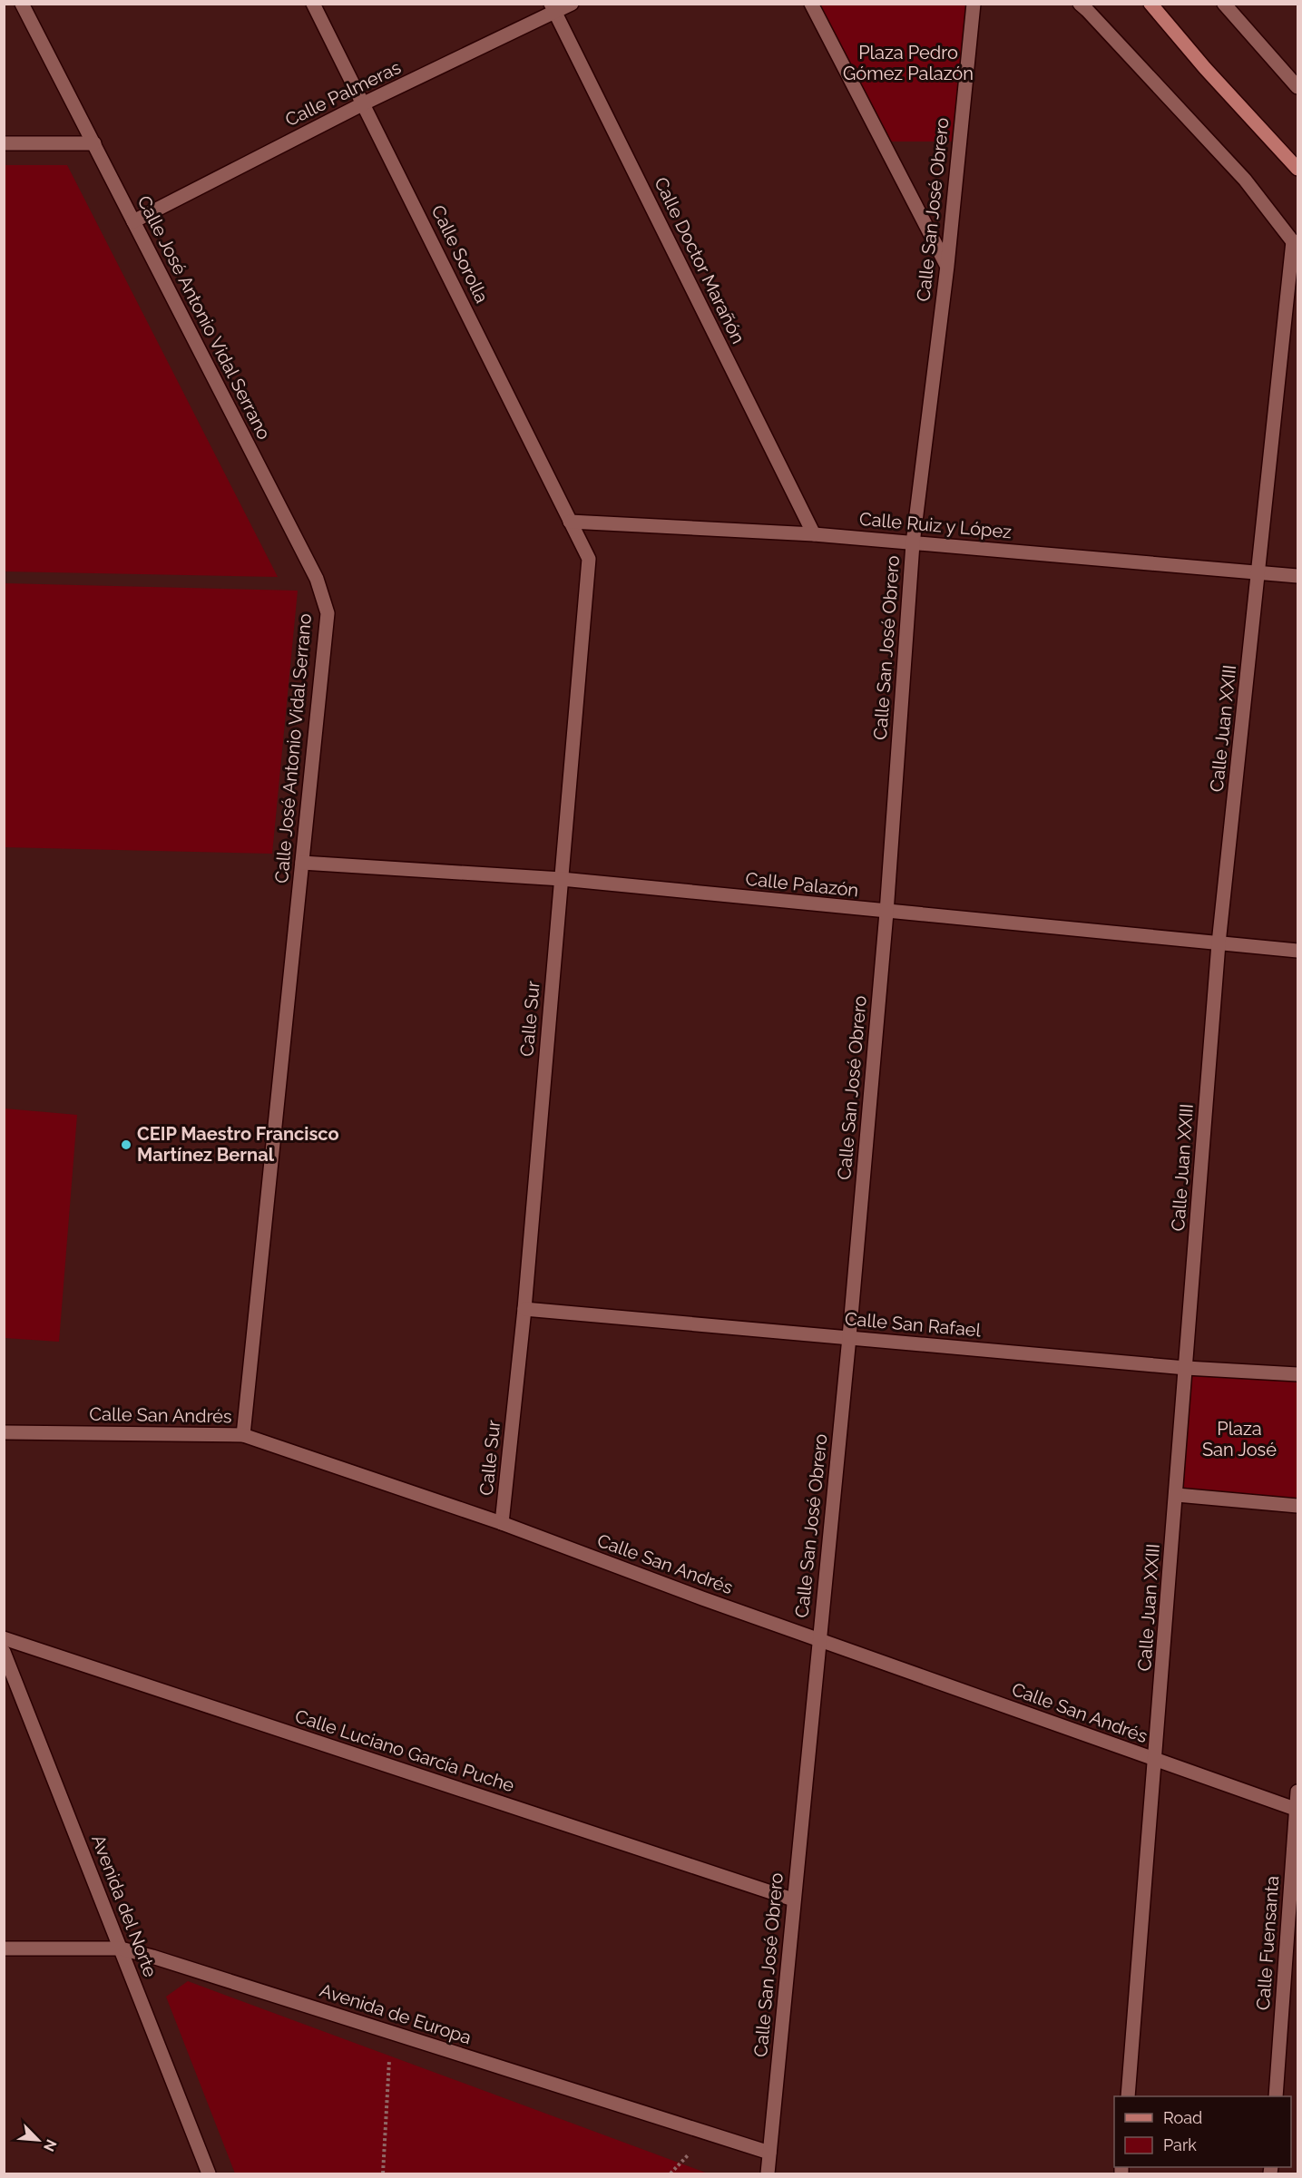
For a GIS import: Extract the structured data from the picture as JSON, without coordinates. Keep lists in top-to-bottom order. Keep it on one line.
{"streets":{"street":["Calle Palmeras","Calle San José Obrero","Calle Sorolla","Calle Doctor Marañón","Calle José Antonio Vidal Serrano","Calle Ruiz y López","Calle Juan XXIII","Calle Palazón","Calle Sur","Calle San Rafael","Calle San Andrés","Calle Luciano García Puche","Avenida del Norte","Calle Fuensanta","Avenida de Europa"]},"crossings":[["Calle Palmeras","Calle Sorolla"],["Calle Palmeras","Calle Doctor Marañón"],["Calle Palmeras","Calle José Antonio Vidal Serrano"],["Calle San José Obrero","Calle Ruiz y López"],["Calle San José Obrero","Calle Palazón"],["Calle San José Obrero","Calle San Rafael"],["Calle San José Obrero","Calle San Andrés"],["Calle San José Obrero","Calle Luciano García Puche"],["Calle San José Obrero","Avenida de Europa"],["Calle Sorolla","Calle Ruiz y López"],["Calle Sorolla","Calle Sur"],["Calle Doctor Marañón","Calle Ruiz y López"],["Calle José Antonio Vidal Serrano","Calle Palazón"],["Calle José Antonio Vidal Serrano","Calle San Andrés"],["Calle Ruiz y López","Calle Juan XXIII"],["Calle Ruiz y López","Calle Sur"],["Calle Juan XXIII","Calle Palazón"],["Calle Juan XXIII","Calle San Rafael"],["Calle Juan XXIII","Calle San Andrés"],["Calle Palazón","Calle Sur"],["Calle Sur","Calle San Rafael"],["Calle Sur","Calle San Andrés"],["Calle San Andrés","Calle Fuensanta"],["Avenida del Norte","Avenida de Europa"]],"parks":["Plaza Pedro Gómez Palazón","Plaza San José"],"places":["CEIP Maestro Francisco Martínez Bernal"],"legend":["Road","Park"],"north":"bottom right"}
